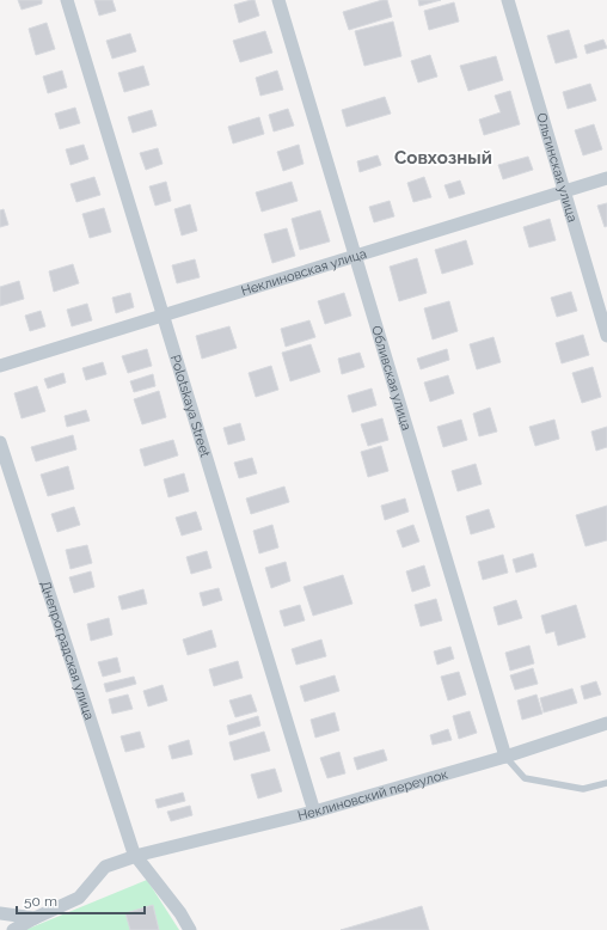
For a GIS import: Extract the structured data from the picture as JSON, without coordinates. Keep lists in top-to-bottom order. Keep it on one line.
{"streets":{"street":["Ольгинская улица","Неклиновская улица","Обливская улица","Polotskaya Street","Днепроградская улица","Неклиновский переулок"]},"crossings":[["Ольгинская улица","Неклиновская улица"],["Неклиновская улица","Обливская улица"],["Неклиновская улица","Polotskaya Street"],["Обливская улица","Неклиновский переулок"],["Polotskaya Street","Неклиновский переулок"],["Днепроградская улица","Неклиновский переулок"]],"districts":["Совхозный"],"scale_bar":"50 m"}
